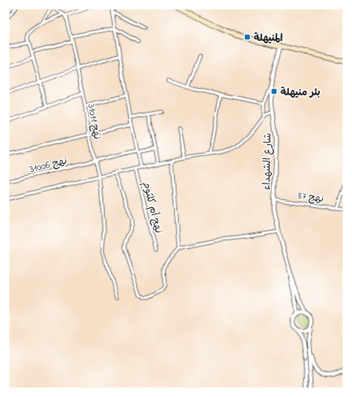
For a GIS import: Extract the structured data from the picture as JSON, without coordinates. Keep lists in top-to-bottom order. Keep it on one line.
{"streets":{"street":["نهج 31011","شارع الشهداء","نهج 31006","نهج 87","نهج أم كلثوم"]},"crossings":[["نهج 31011","نهج 31006"],["شارع الشهداء","نهج 87"]],"places":{"transit":["المنيهلة","بئر منيهلة"]}}
